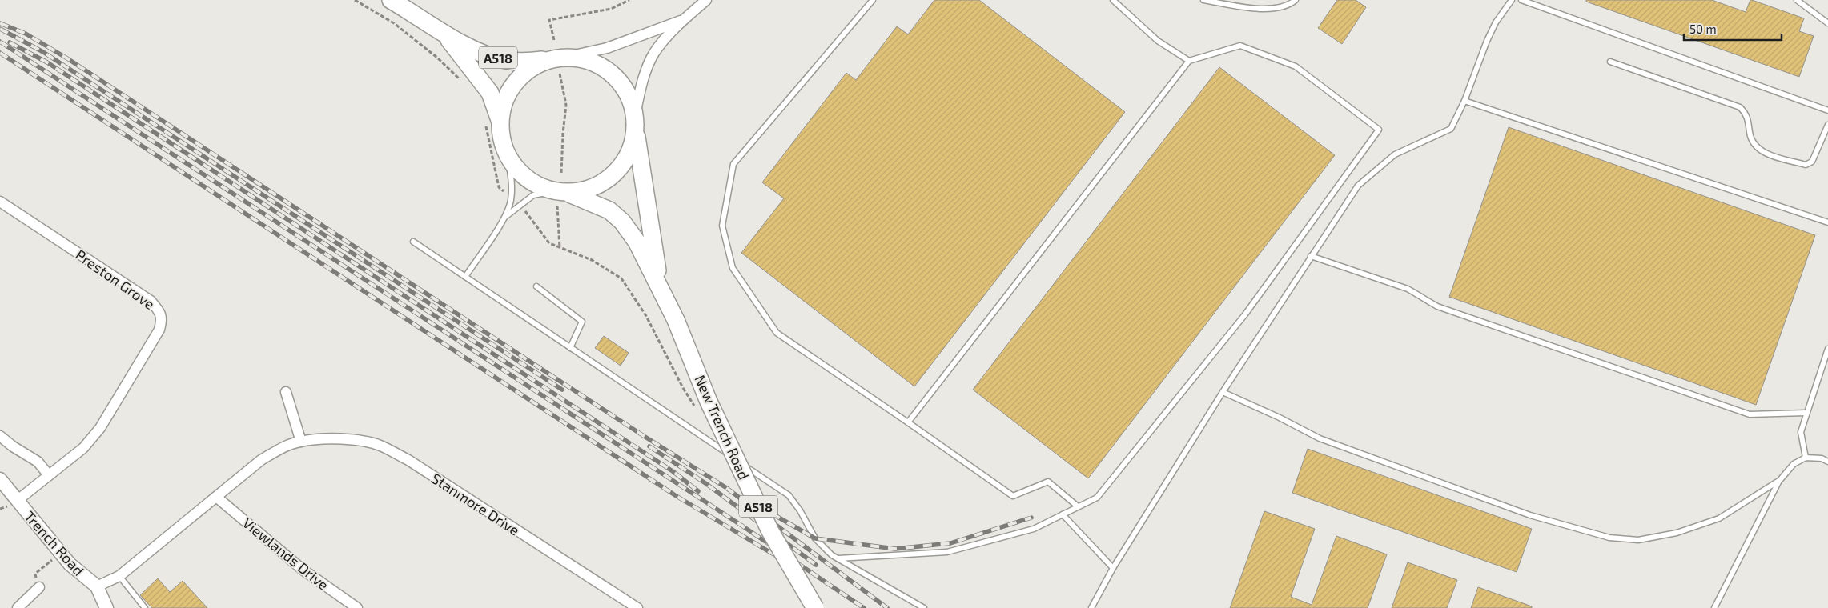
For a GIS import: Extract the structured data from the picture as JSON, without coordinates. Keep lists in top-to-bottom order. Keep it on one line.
{"streets":{"highway":["A518","New Trench Road"],"street":["Preston Grove","Stanmore Drive","Trench Road","Viewlands Drive"]},"crossings":[["A518","New Trench Road"],["Preston Grove","Trench Road"],["Stanmore Drive","Trench Road"],["Stanmore Drive","Viewlands Drive"]],"scale_bar":"50 m"}
